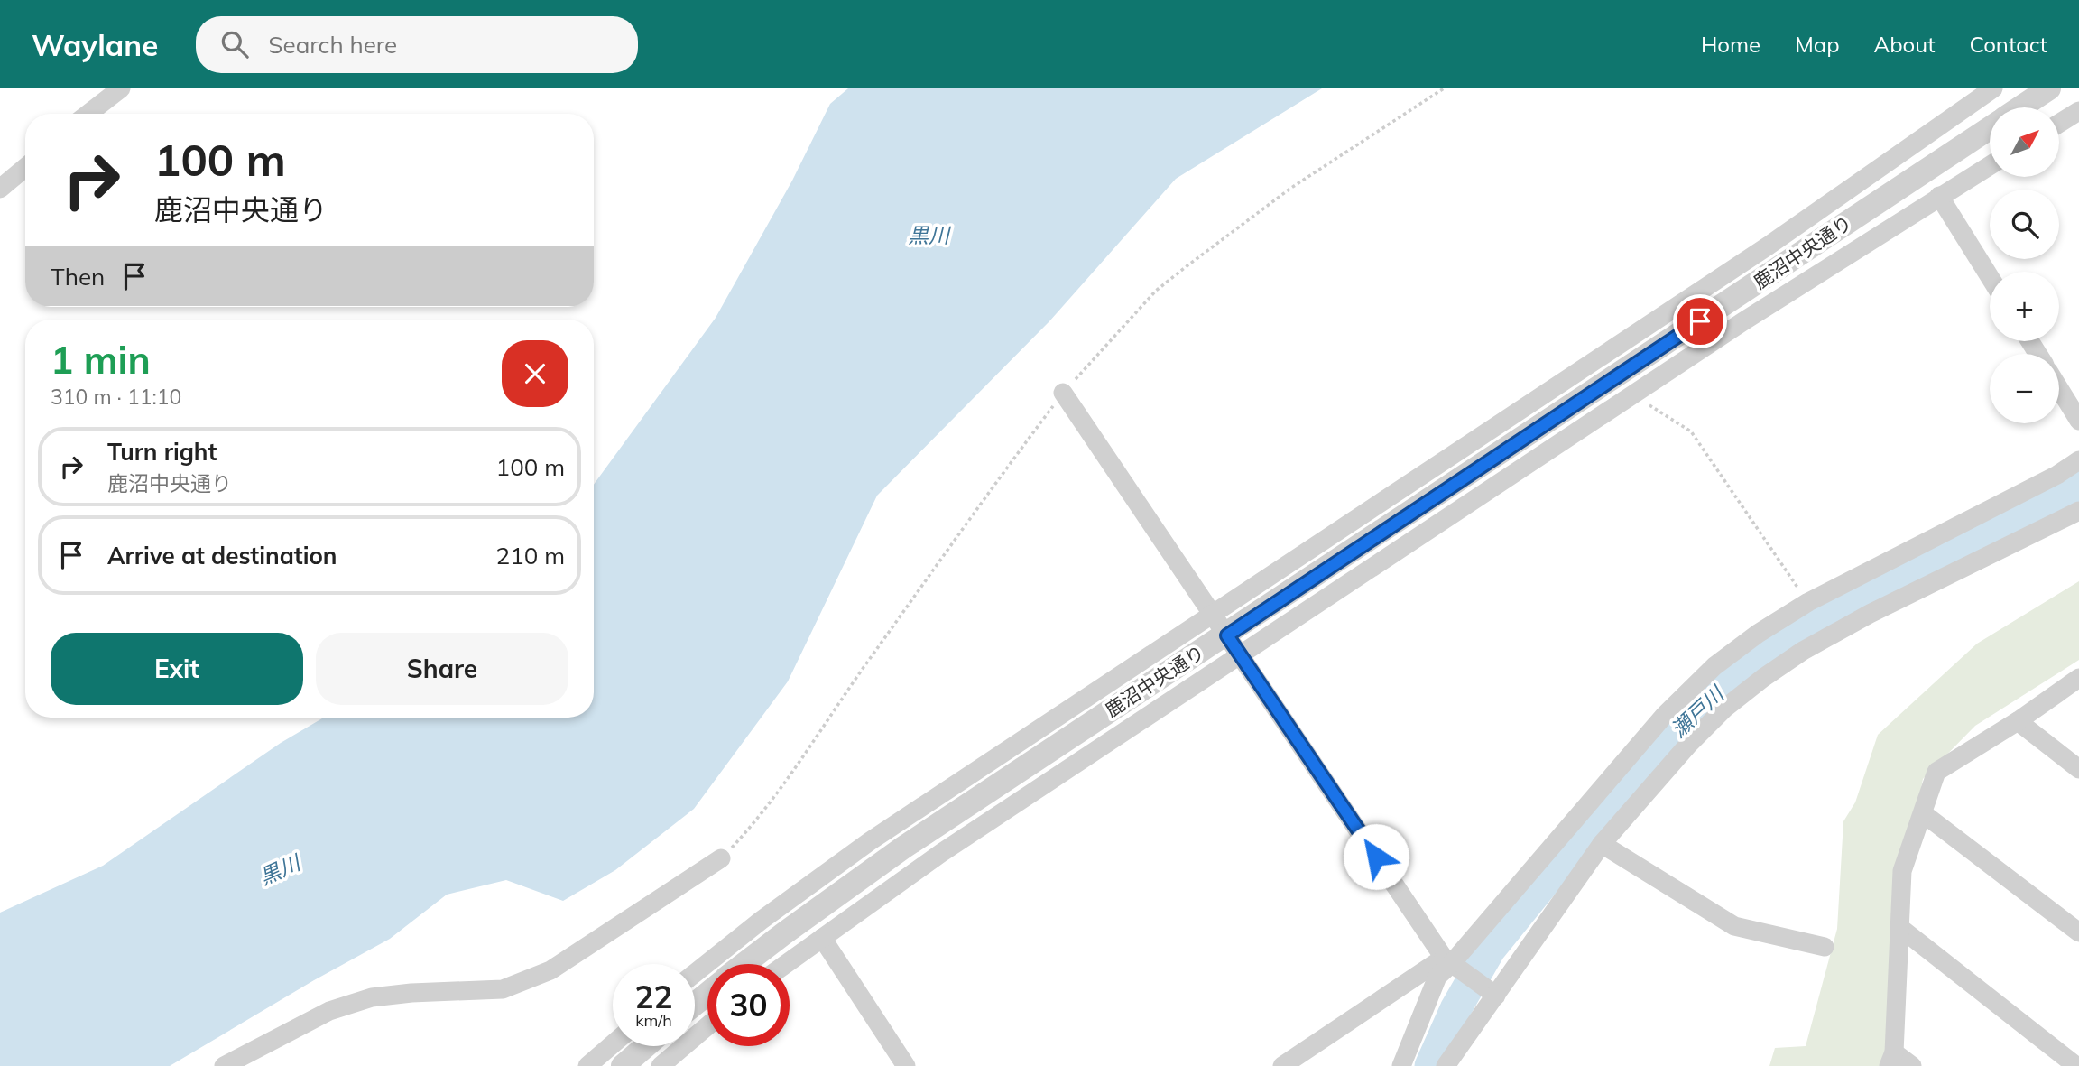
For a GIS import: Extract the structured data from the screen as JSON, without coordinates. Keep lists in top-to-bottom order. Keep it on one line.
{"streets":{"street":["鹿沼中央通り"]},"water":["黒川","瀬戸川"],"north":"top right","page":{"header":"Waylane","search":"Search here","nav":["Home","Map","About","Contact"],"map_buttons":["+","−"],"turn":["100 m","鹿沼中央通り"],"then":"Then","heading":["1 min","310 m · 11:10"],"list":[{"name":"Turn right","note":"鹿沼中央通り","value":"100 m"},{"name":"Arrive at destination","value":"210 m"}],"buttons":["Exit","Share"],"speed":"22 km/h","limit":"30"}}
